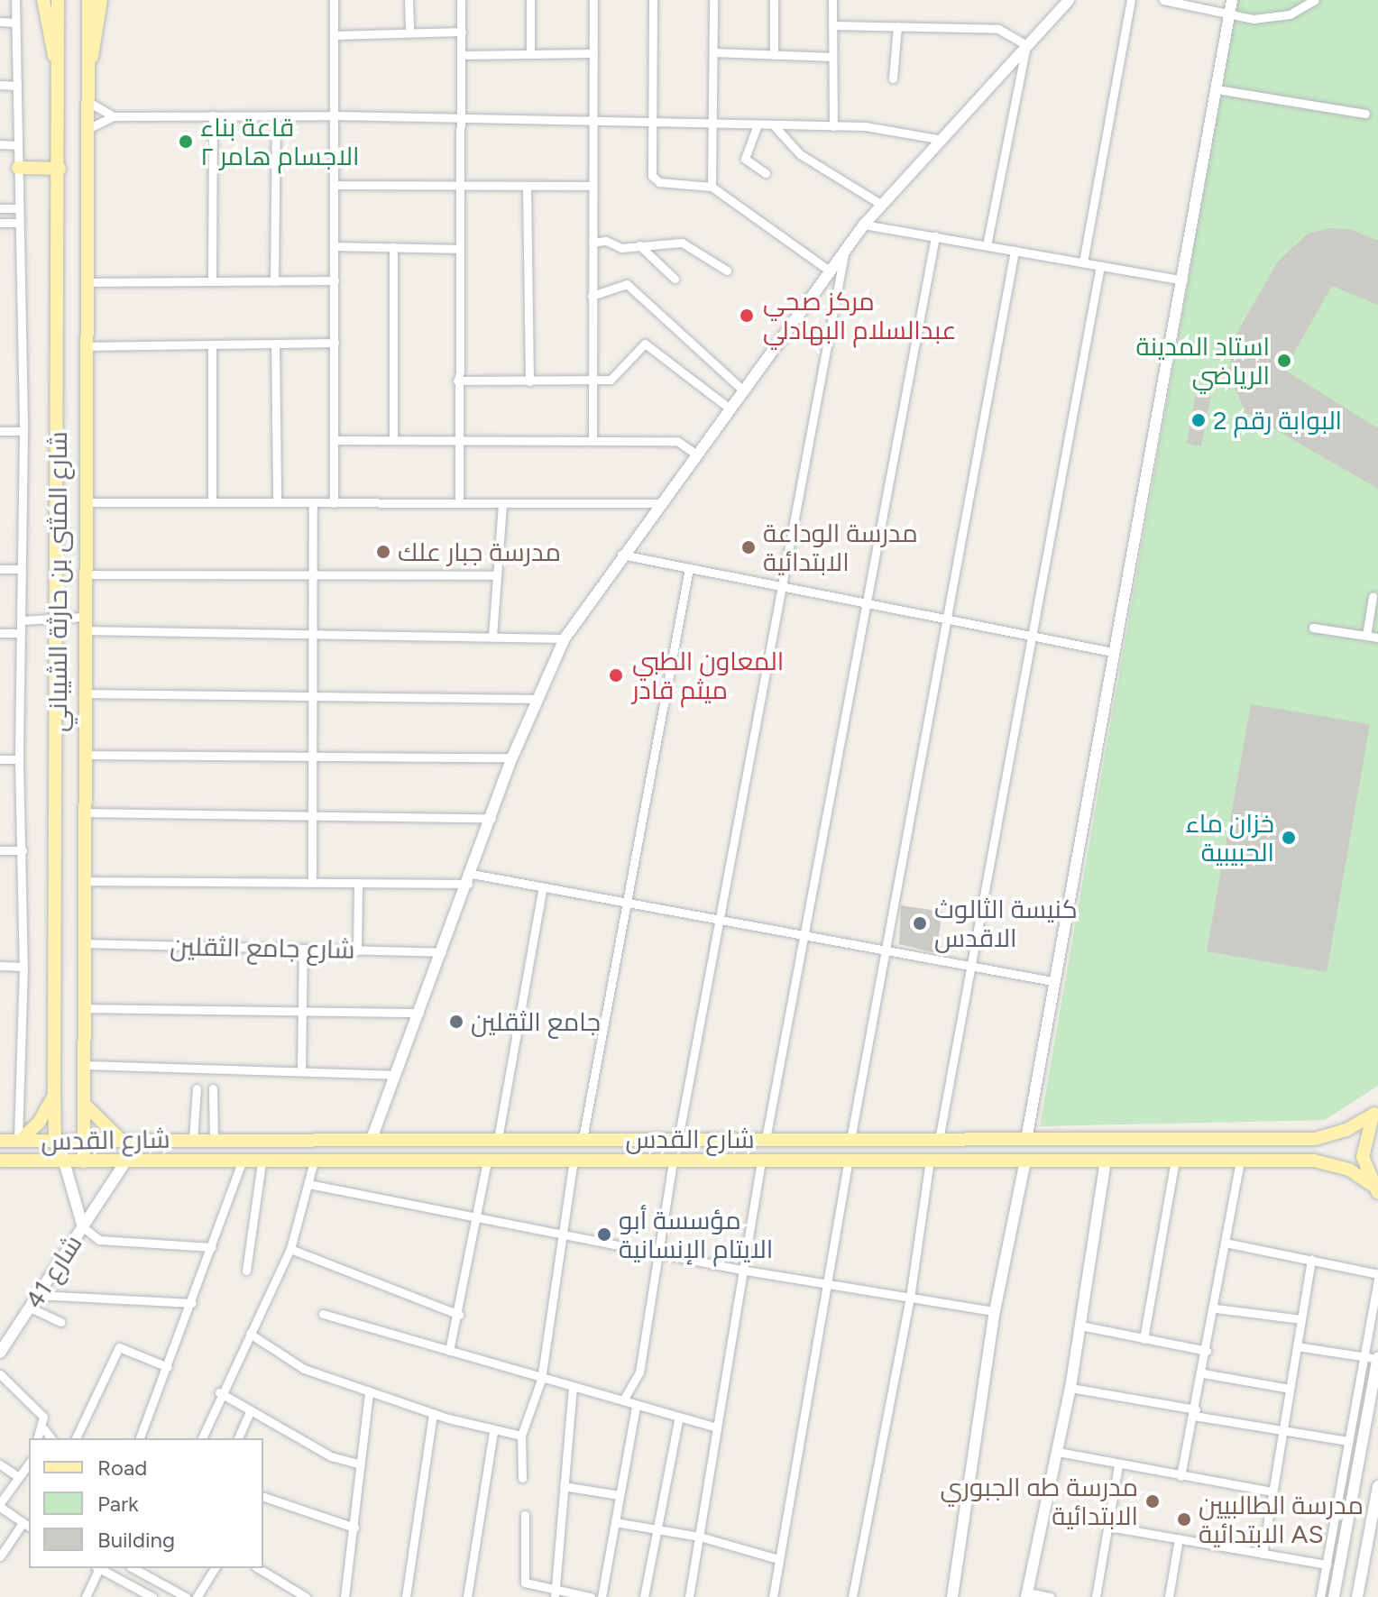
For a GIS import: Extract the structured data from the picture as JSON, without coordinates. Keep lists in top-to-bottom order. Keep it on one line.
{"streets":{"main road":["شارع المثنى بن حارثة الشيباني","شارع القدس"],"street":["شارع جامع الثقلين","شارع 41"]},"crossings":[["شارع المثنى بن حارثة الشيباني","شارع جامع الثقلين"],["شارع المثنى بن حارثة الشيباني","شارع القدس"],["شارع المثنى بن حارثة الشيباني","شارع 41"],["شارع القدس","شارع 41"]],"places":["قاعة بناء الاجسام هامر ٢","مركز صحي عبدالسلام البهادلي","استاد المدينة الرياضي","البوابة رقم 2","مدرسة الوداعة الابتدائية","مدرسة جبار علك","المعاون الطبي ميثم قادر","خزان ماء الحبيبية","كنيسة الثالوث الاقدس","جامع الثقلين","مؤسسة أبو الايتام الإنسانية","مدرسة طه الجبوري الابتدائية","مدرسة الطالبيين الابتدائية AS"],"legend":["Road","Park","Building"]}
